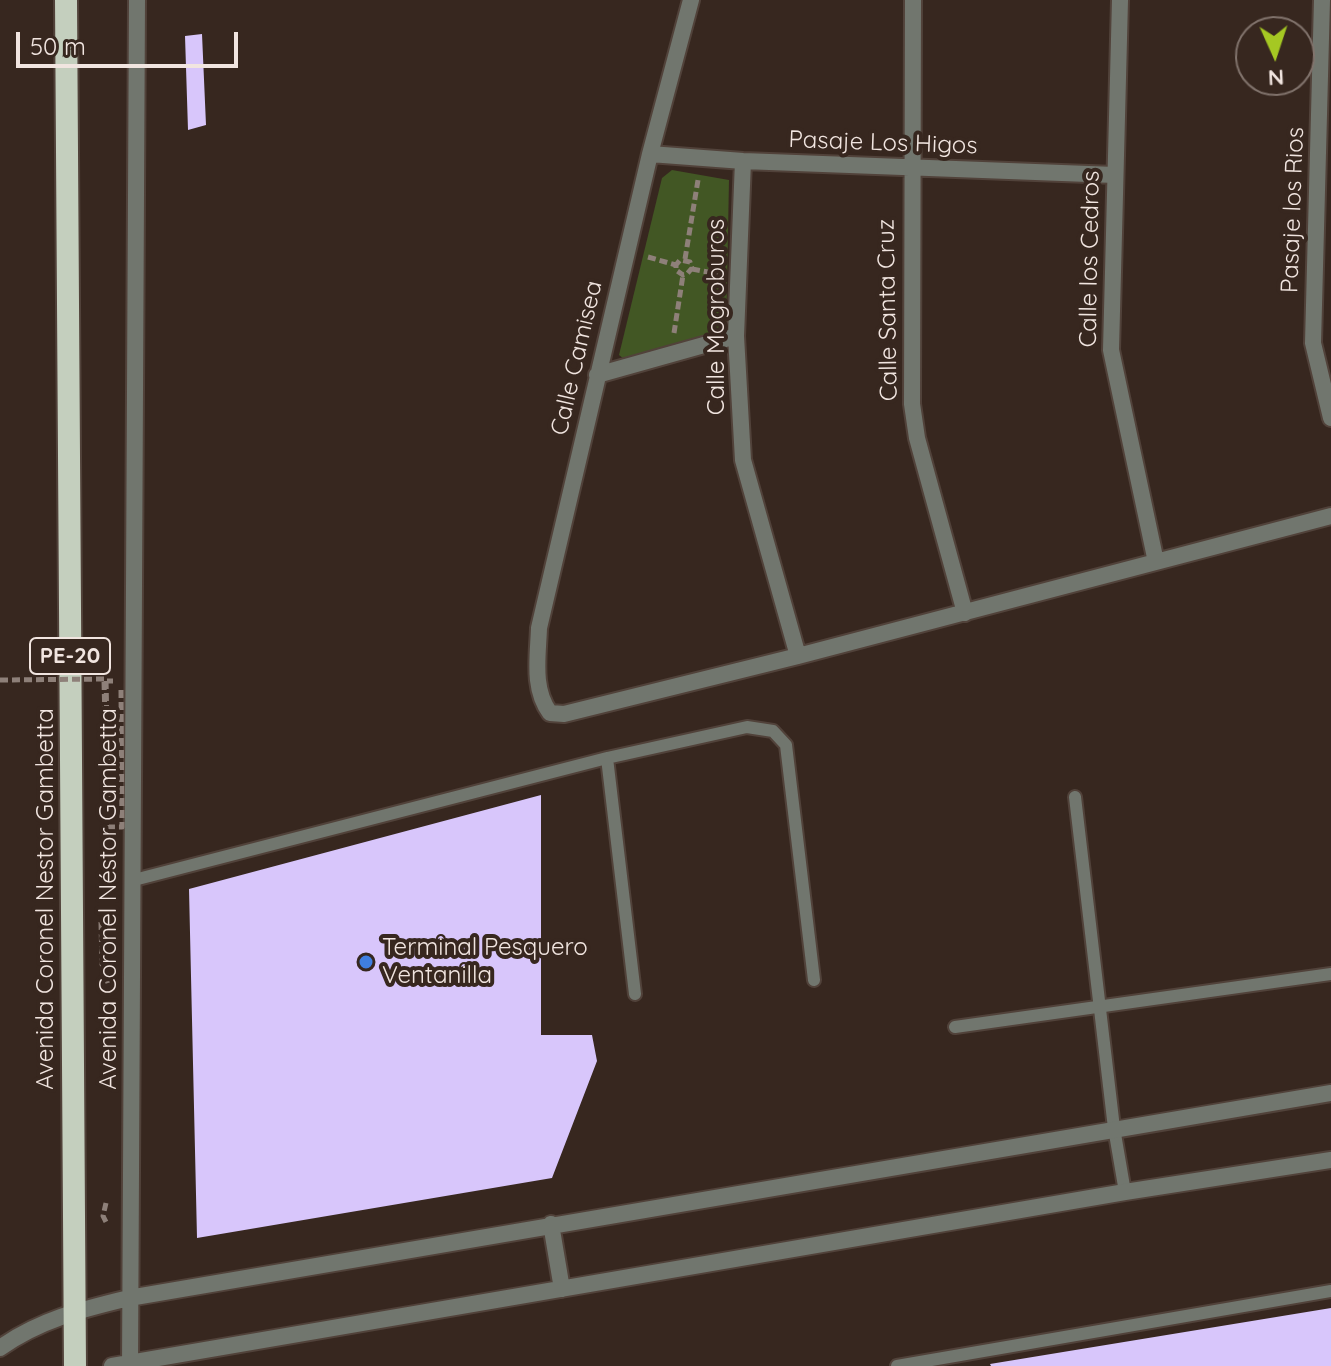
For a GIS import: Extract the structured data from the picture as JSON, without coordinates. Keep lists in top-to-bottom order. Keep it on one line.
{"streets":{"highway":["PE-20","Avenida Coronel Nestor Gambetta"],"street":["Pasaje Los Higos","Pasaje los Rios","Calle los Cedros","Calle Santa Cruz","Calle Mogroburos","Calle Camisea","Avenida Coronel Néstor Gambetta"]},"crossings":[["Pasaje Los Higos","Calle los Cedros"],["Pasaje Los Higos","Calle Santa Cruz"],["Pasaje Los Higos","Calle Mogroburos"],["Pasaje Los Higos","Calle Camisea"],["Calle Mogroburos","Calle Camisea"]],"places":["Terminal Pesquero Ventanilla"],"scale_bar":"50 m","north":"bottom"}
